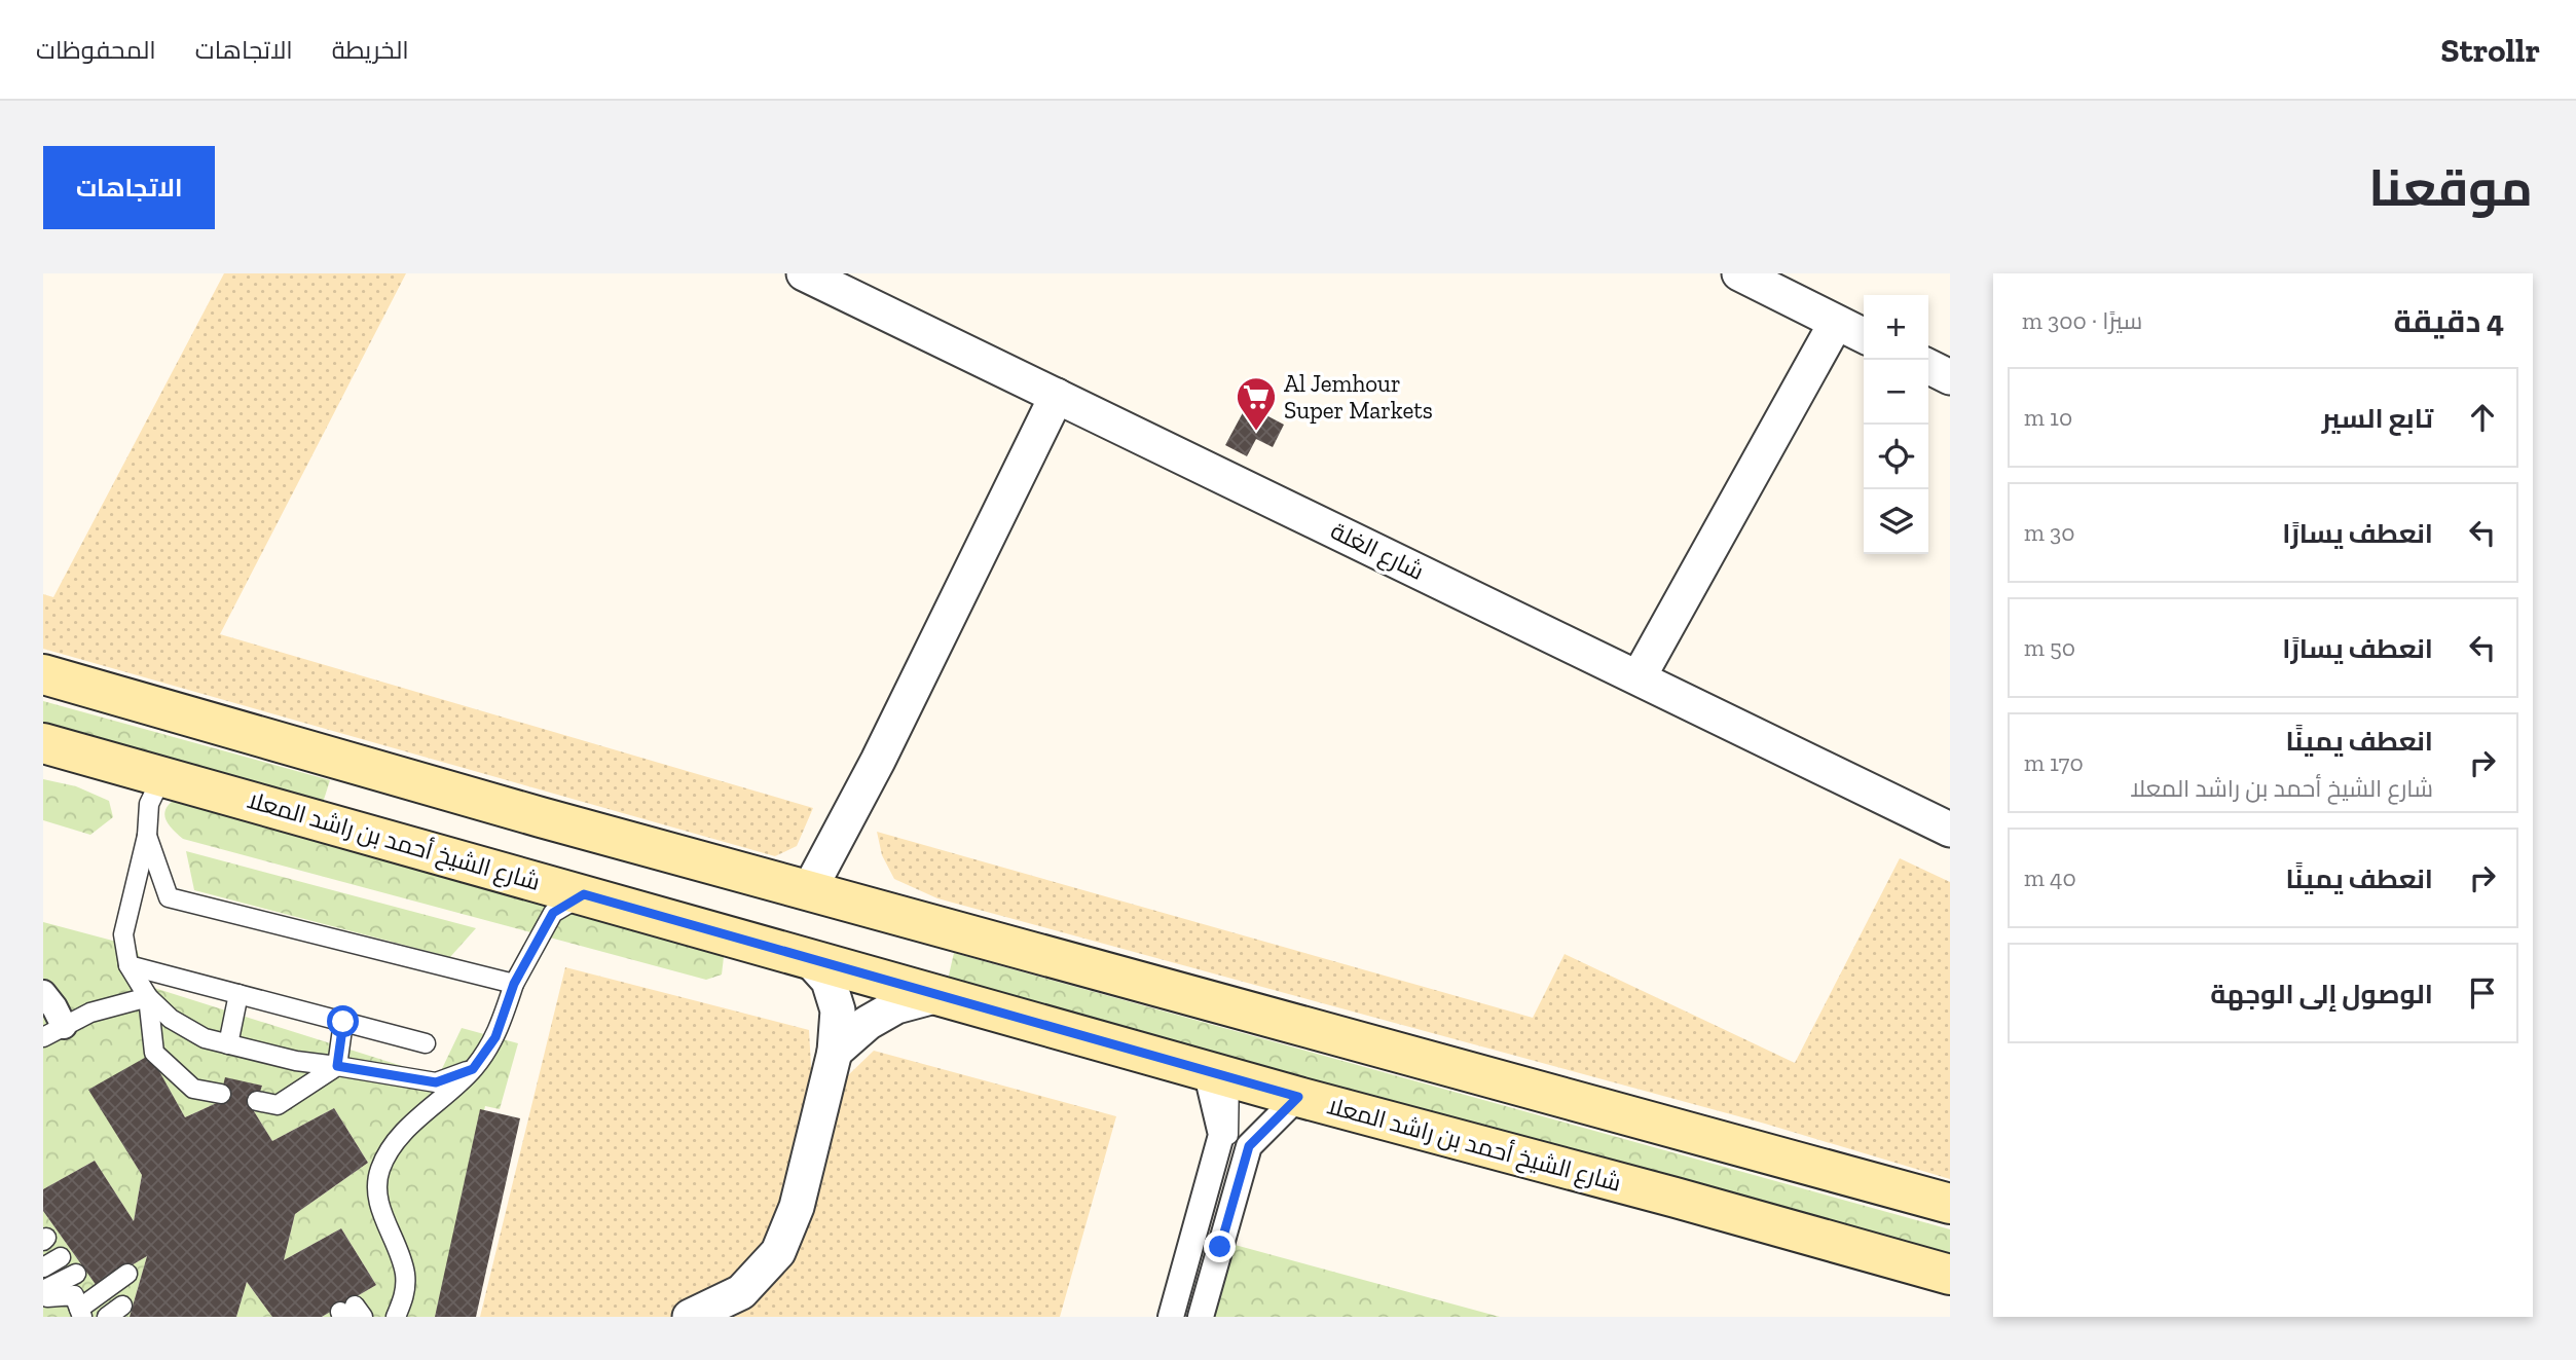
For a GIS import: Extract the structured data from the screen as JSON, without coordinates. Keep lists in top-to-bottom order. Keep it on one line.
{"streets":{"main road":["شارع الشيخ أحمد بن راشد المعلا"],"street":["شارع الغلة"]},"places":{"supermarket":["Al Jemhour Super Markets"]},"page":{"header":"Strollr","nav":["الخريطة","الاتجاهات","المحفوظات"],"title":"موقعنا","buttons":"الاتجاهات","heading":["4 دقيقة","سيرًا · 300 m"],"map_buttons":["+","−"],"list":[["تابع السير","10 m"],["انعطف يسارًا","30 m"],["انعطف يسارًا","50 m"],["انعطف يمينًا","شارع الشيخ أحمد بن راشد المعلا","170 m"],["انعطف يمينًا","40 m"],"الوصول إلى الوجهة"]}}
